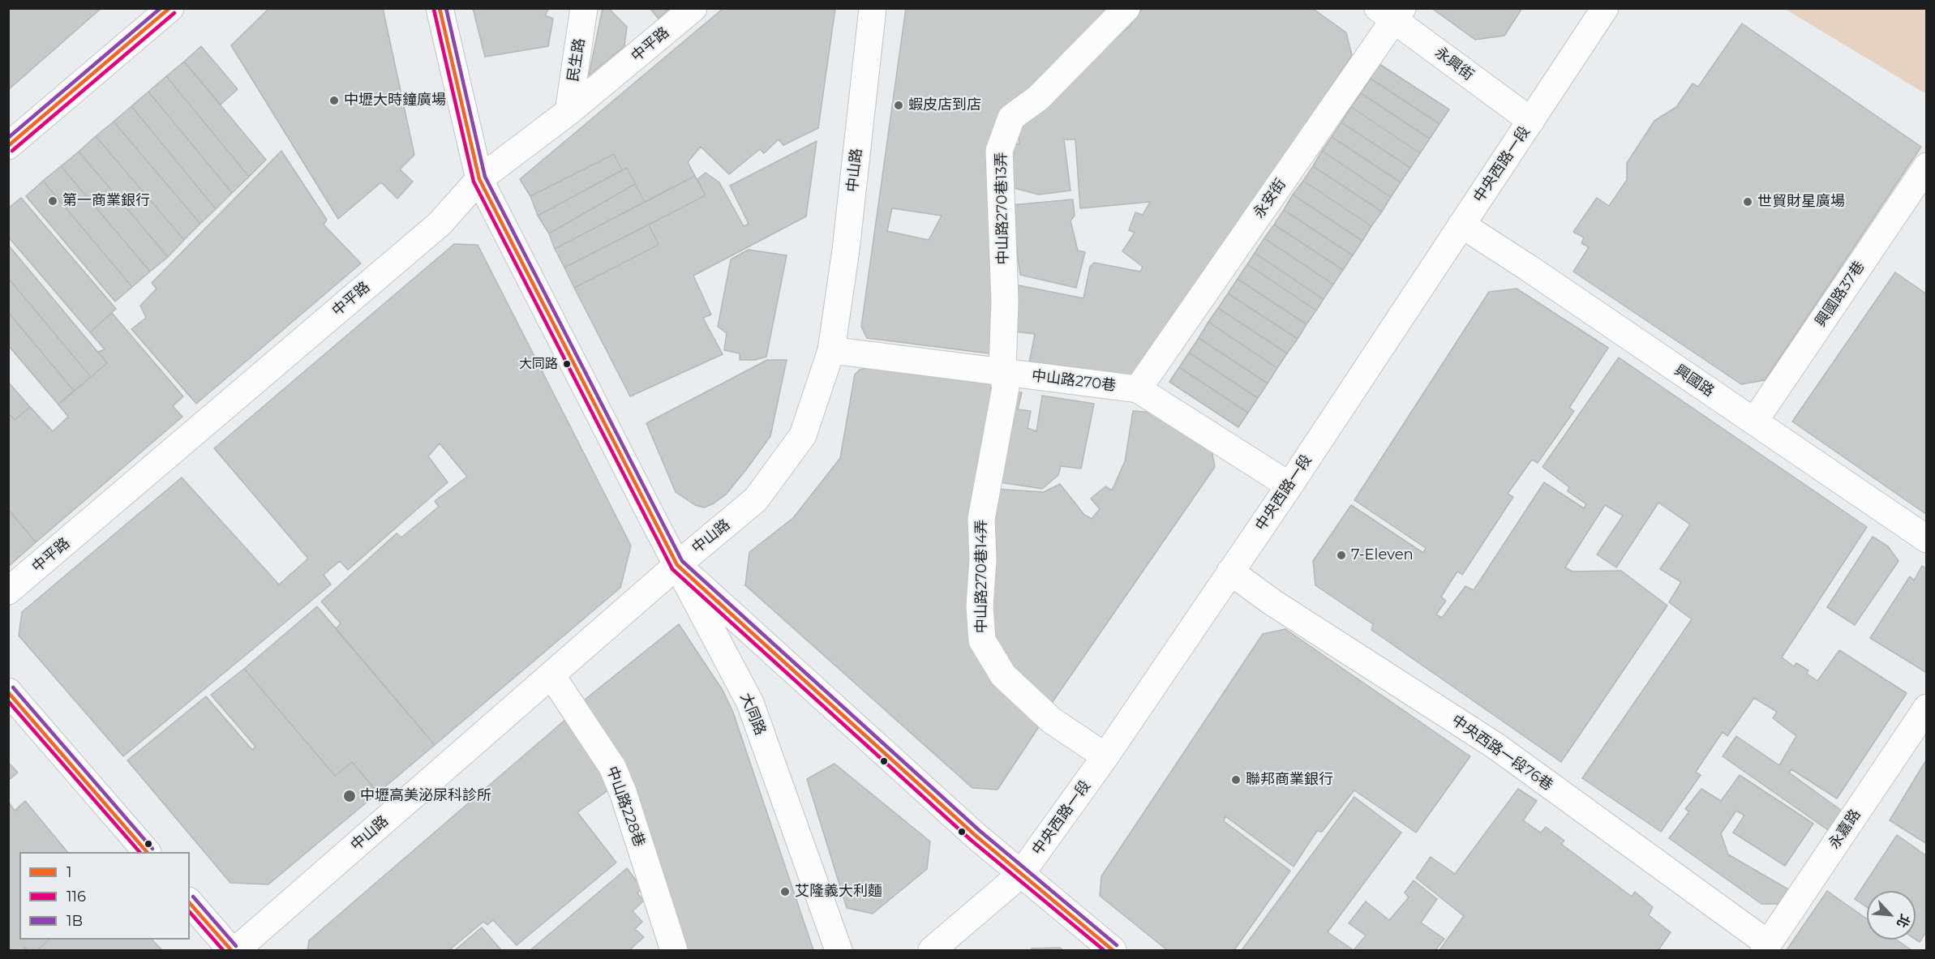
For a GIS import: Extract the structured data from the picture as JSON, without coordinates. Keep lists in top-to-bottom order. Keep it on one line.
{"streets":{"street":["中平路","民生路","永興街","中央西路一段","中山路","永安街","中山路270巷13弄","興國路37巷","中山路270巷","興國路","中山路270巷14弄","大同路","中央西路一段76巷","中山路228巷","永嘉路"]},"crossings":[["中平路","民生路"],["中平路","大同路"],["永興街","中央西路一段"],["永興街","永安街"],["中央西路一段","中山路270巷"],["中央西路一段","興國路"],["中央西路一段","中山路270巷14弄"],["中央西路一段","中央西路一段76巷"],["中山路","中山路270巷"],["中山路","大同路"],["中山路","中山路228巷"],["永安街","中山路270巷"],["中山路270巷13弄","中山路270巷"],["中山路270巷13弄","中山路270巷14弄"],["興國路37巷","興國路"],["中山路270巷","中山路270巷14弄"],["中央西路一段76巷","永嘉路"]],"places":["中壢大時鐘廣場","蝦皮店到店","第一商業銀行","世貿財星廣場","大同路","7-Eleven","聯邦商業銀行","中壢高美泌尿科診所","艾隆義大利麵"],"lines":["transit line 1","transit line 1B","transit line 116"],"legend":["1","116","1B"],"north":"bottom right"}
